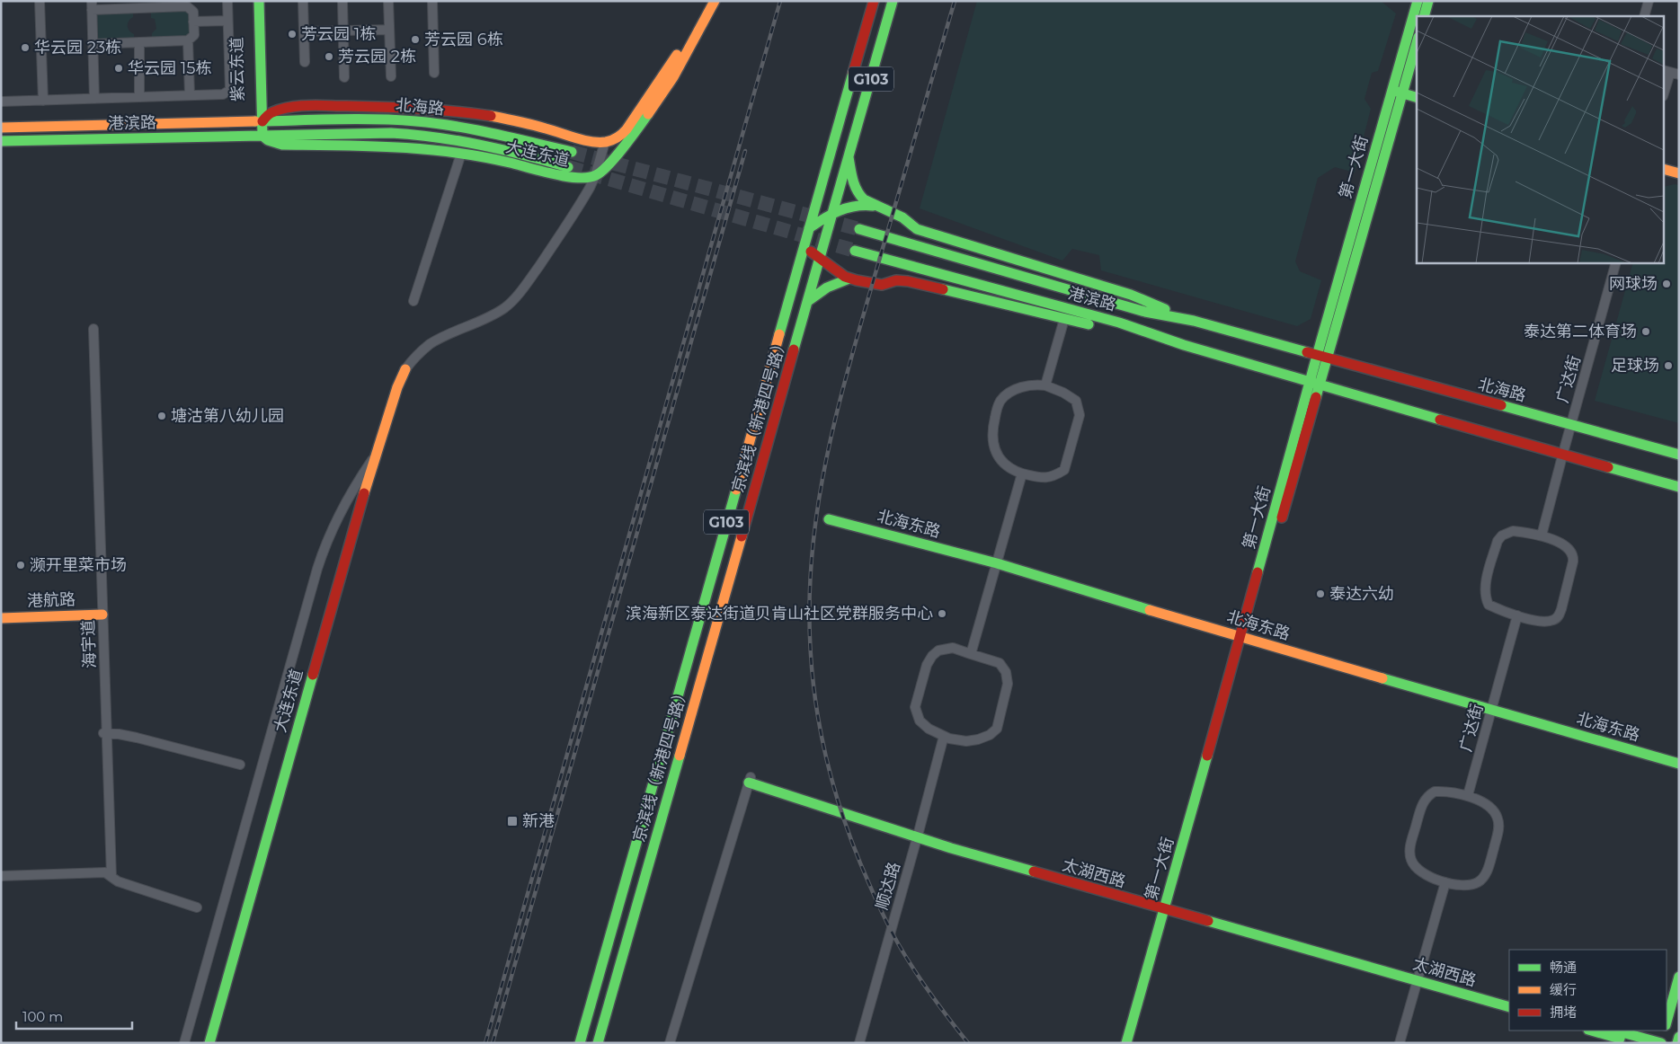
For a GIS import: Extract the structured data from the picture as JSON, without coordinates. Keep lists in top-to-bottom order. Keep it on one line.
{"streets":{"main road":["紫云东道","G103","北海路","港滨路","大连东道","第一大街","京滨线（新港四号路）","北海东路","港航路","太湖西路"],"street":["广达街","海宇道","顺达路"]},"crossings":[["紫云东道","北海路"],["紫云东道","港滨路"],["紫云东道","大连东道"],["北海路","港滨路"],["北海路","大连东道"],["北海路","第一大街"],["北海路","广达街"],["港滨路","大连东道"],["港滨路","第一大街"],["第一大街","北海东路"],["第一大街","太湖西路"],["广达街","北海东路"],["港航路","海宇道"],["太湖西路","顺达路"]],"places":{"other":["芳云园 1栋","芳云园 6栋","华云园 23栋","芳云园 2栋","华云园 15栋","网球场","泰达第二体育场","足球场","塘沽第八幼儿园","濒开里菜市场","泰达六幼","滨海新区泰达街道贝肯山社区党群服务中心"],"transit":["新港"]},"legend":["畅通","缓行","拥堵"],"scale_bar":"100 m"}
